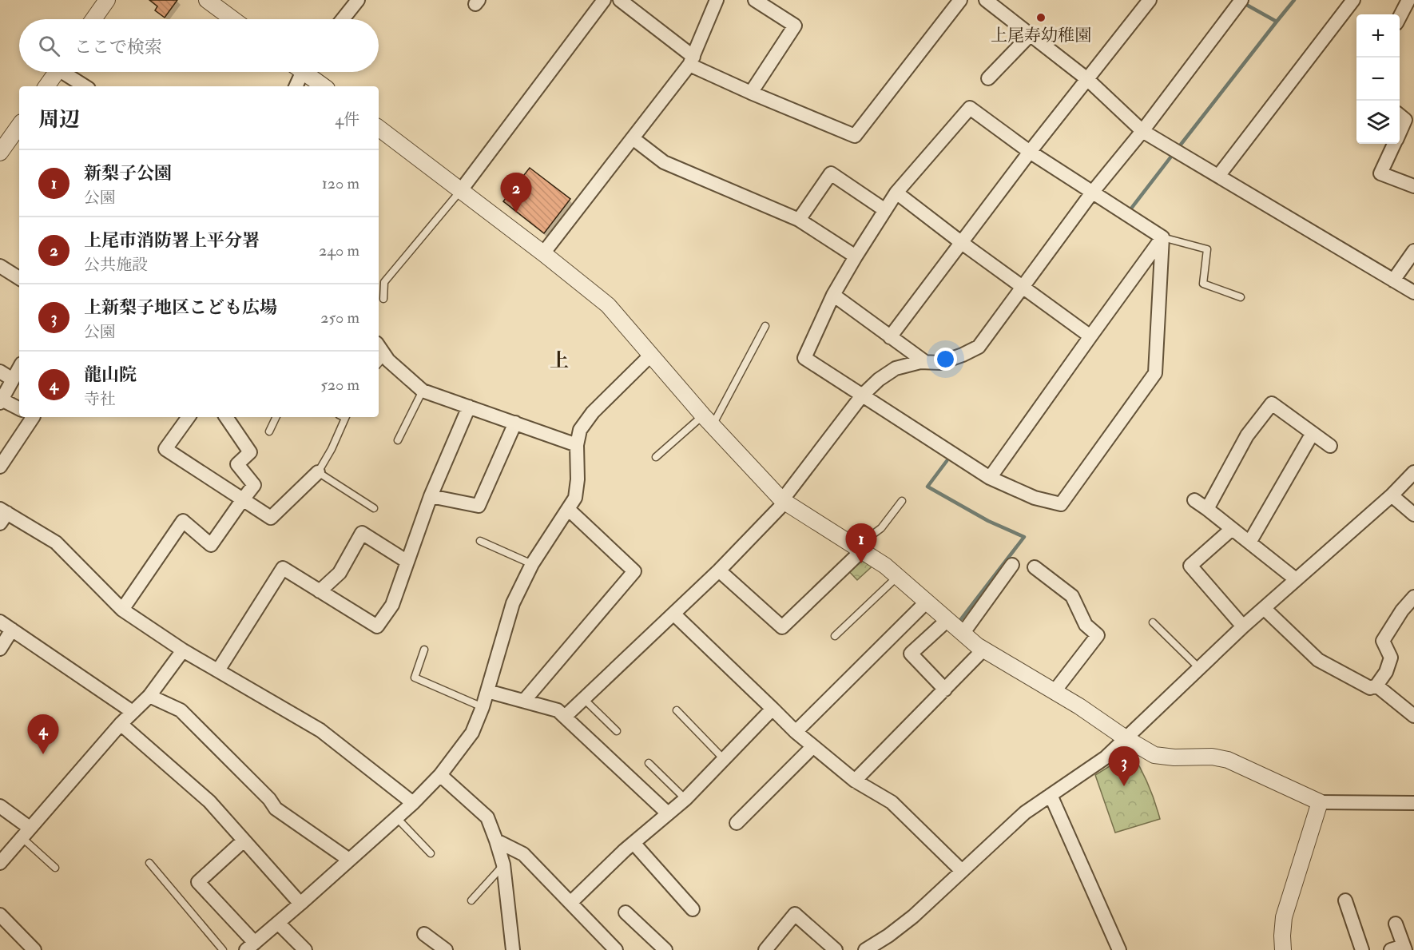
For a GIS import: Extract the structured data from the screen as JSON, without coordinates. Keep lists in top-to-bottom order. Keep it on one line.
{"districts":["上"],"places":["上尾寿幼稚園"],"page":{"map_buttons":["+","−"],"search":"ここで検索","heading":["周辺","4件"],"list":[{"mark":"1","name":"新梨子公園","note":"公園","value":"120 m"},{"mark":"2","name":"上尾市消防署上平分署","note":"公共施設","value":"240 m"},{"mark":"3","name":"上新梨子地区こども広場","note":"公園","value":"250 m"},{"mark":"4","name":"龍山院","note":"寺社","value":"520 m"}],"pins":["2","1","4","3"]}}
